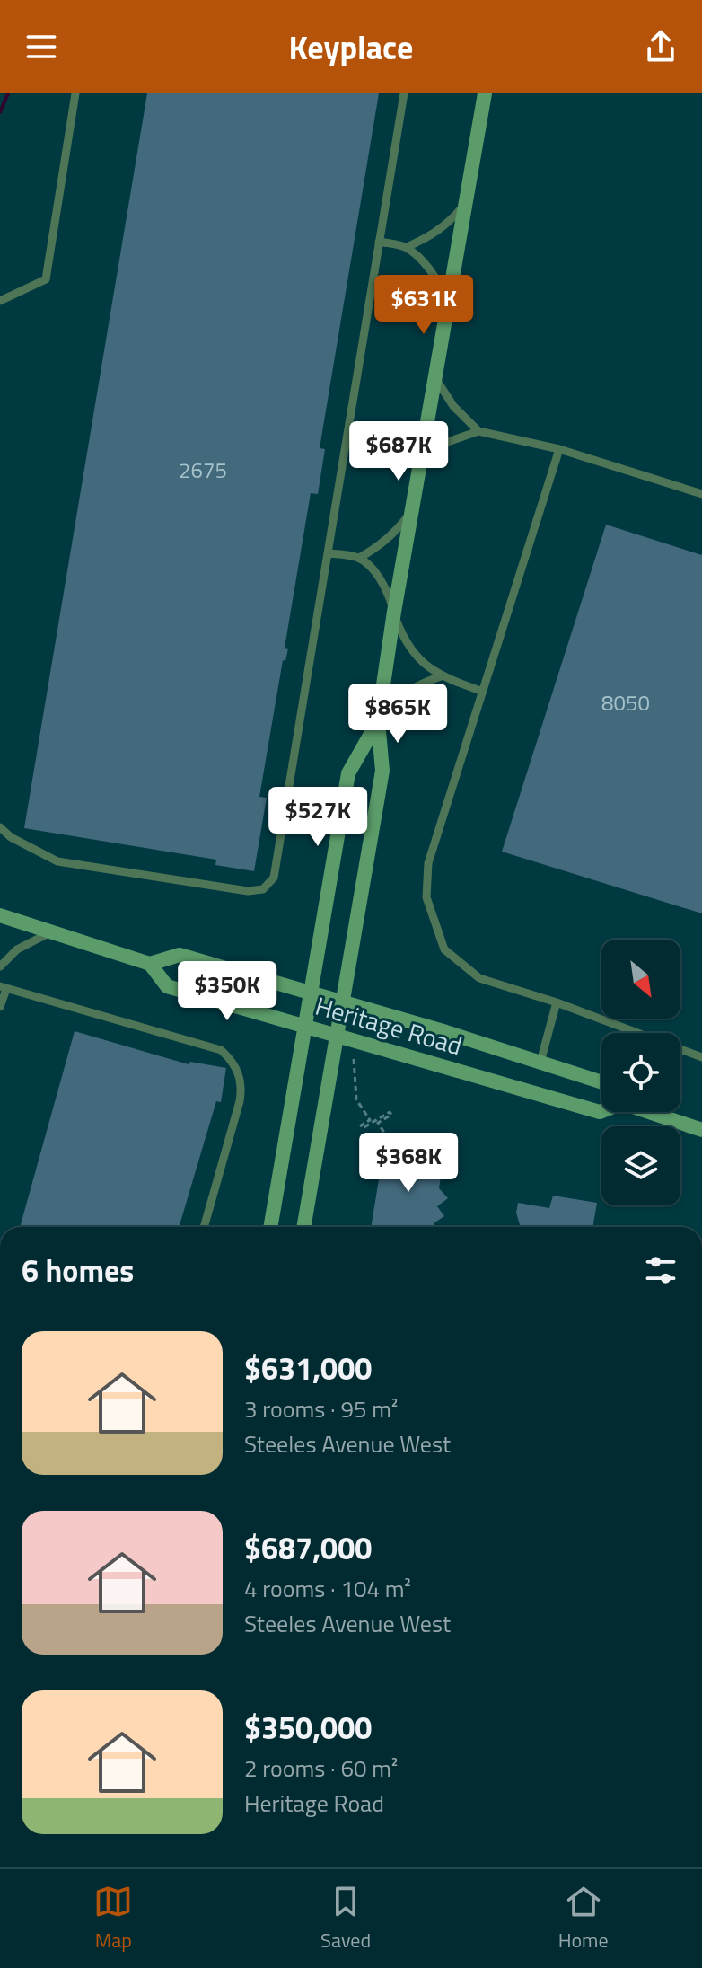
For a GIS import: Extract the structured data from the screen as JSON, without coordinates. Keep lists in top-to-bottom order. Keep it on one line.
{"streets":{"main road":["Heritage Road"]},"house_numbers":["2675","8050"],"north":"bottom right","page":{"header":"Keyplace","price":["$631K","$687K","$865K","$527K","$350K","$368K"],"heading":"6 homes","list":[{"name":"$631,000","note":"3 rooms · 95 m² · Steeles Avenue West"},{"name":"$687,000","note":"4 rooms · 104 m² · Steeles Avenue West"},{"name":"$350,000","note":"2 rooms · 60 m² · Heritage Road"}],"tabs":["Map","Saved","Home"]}}
